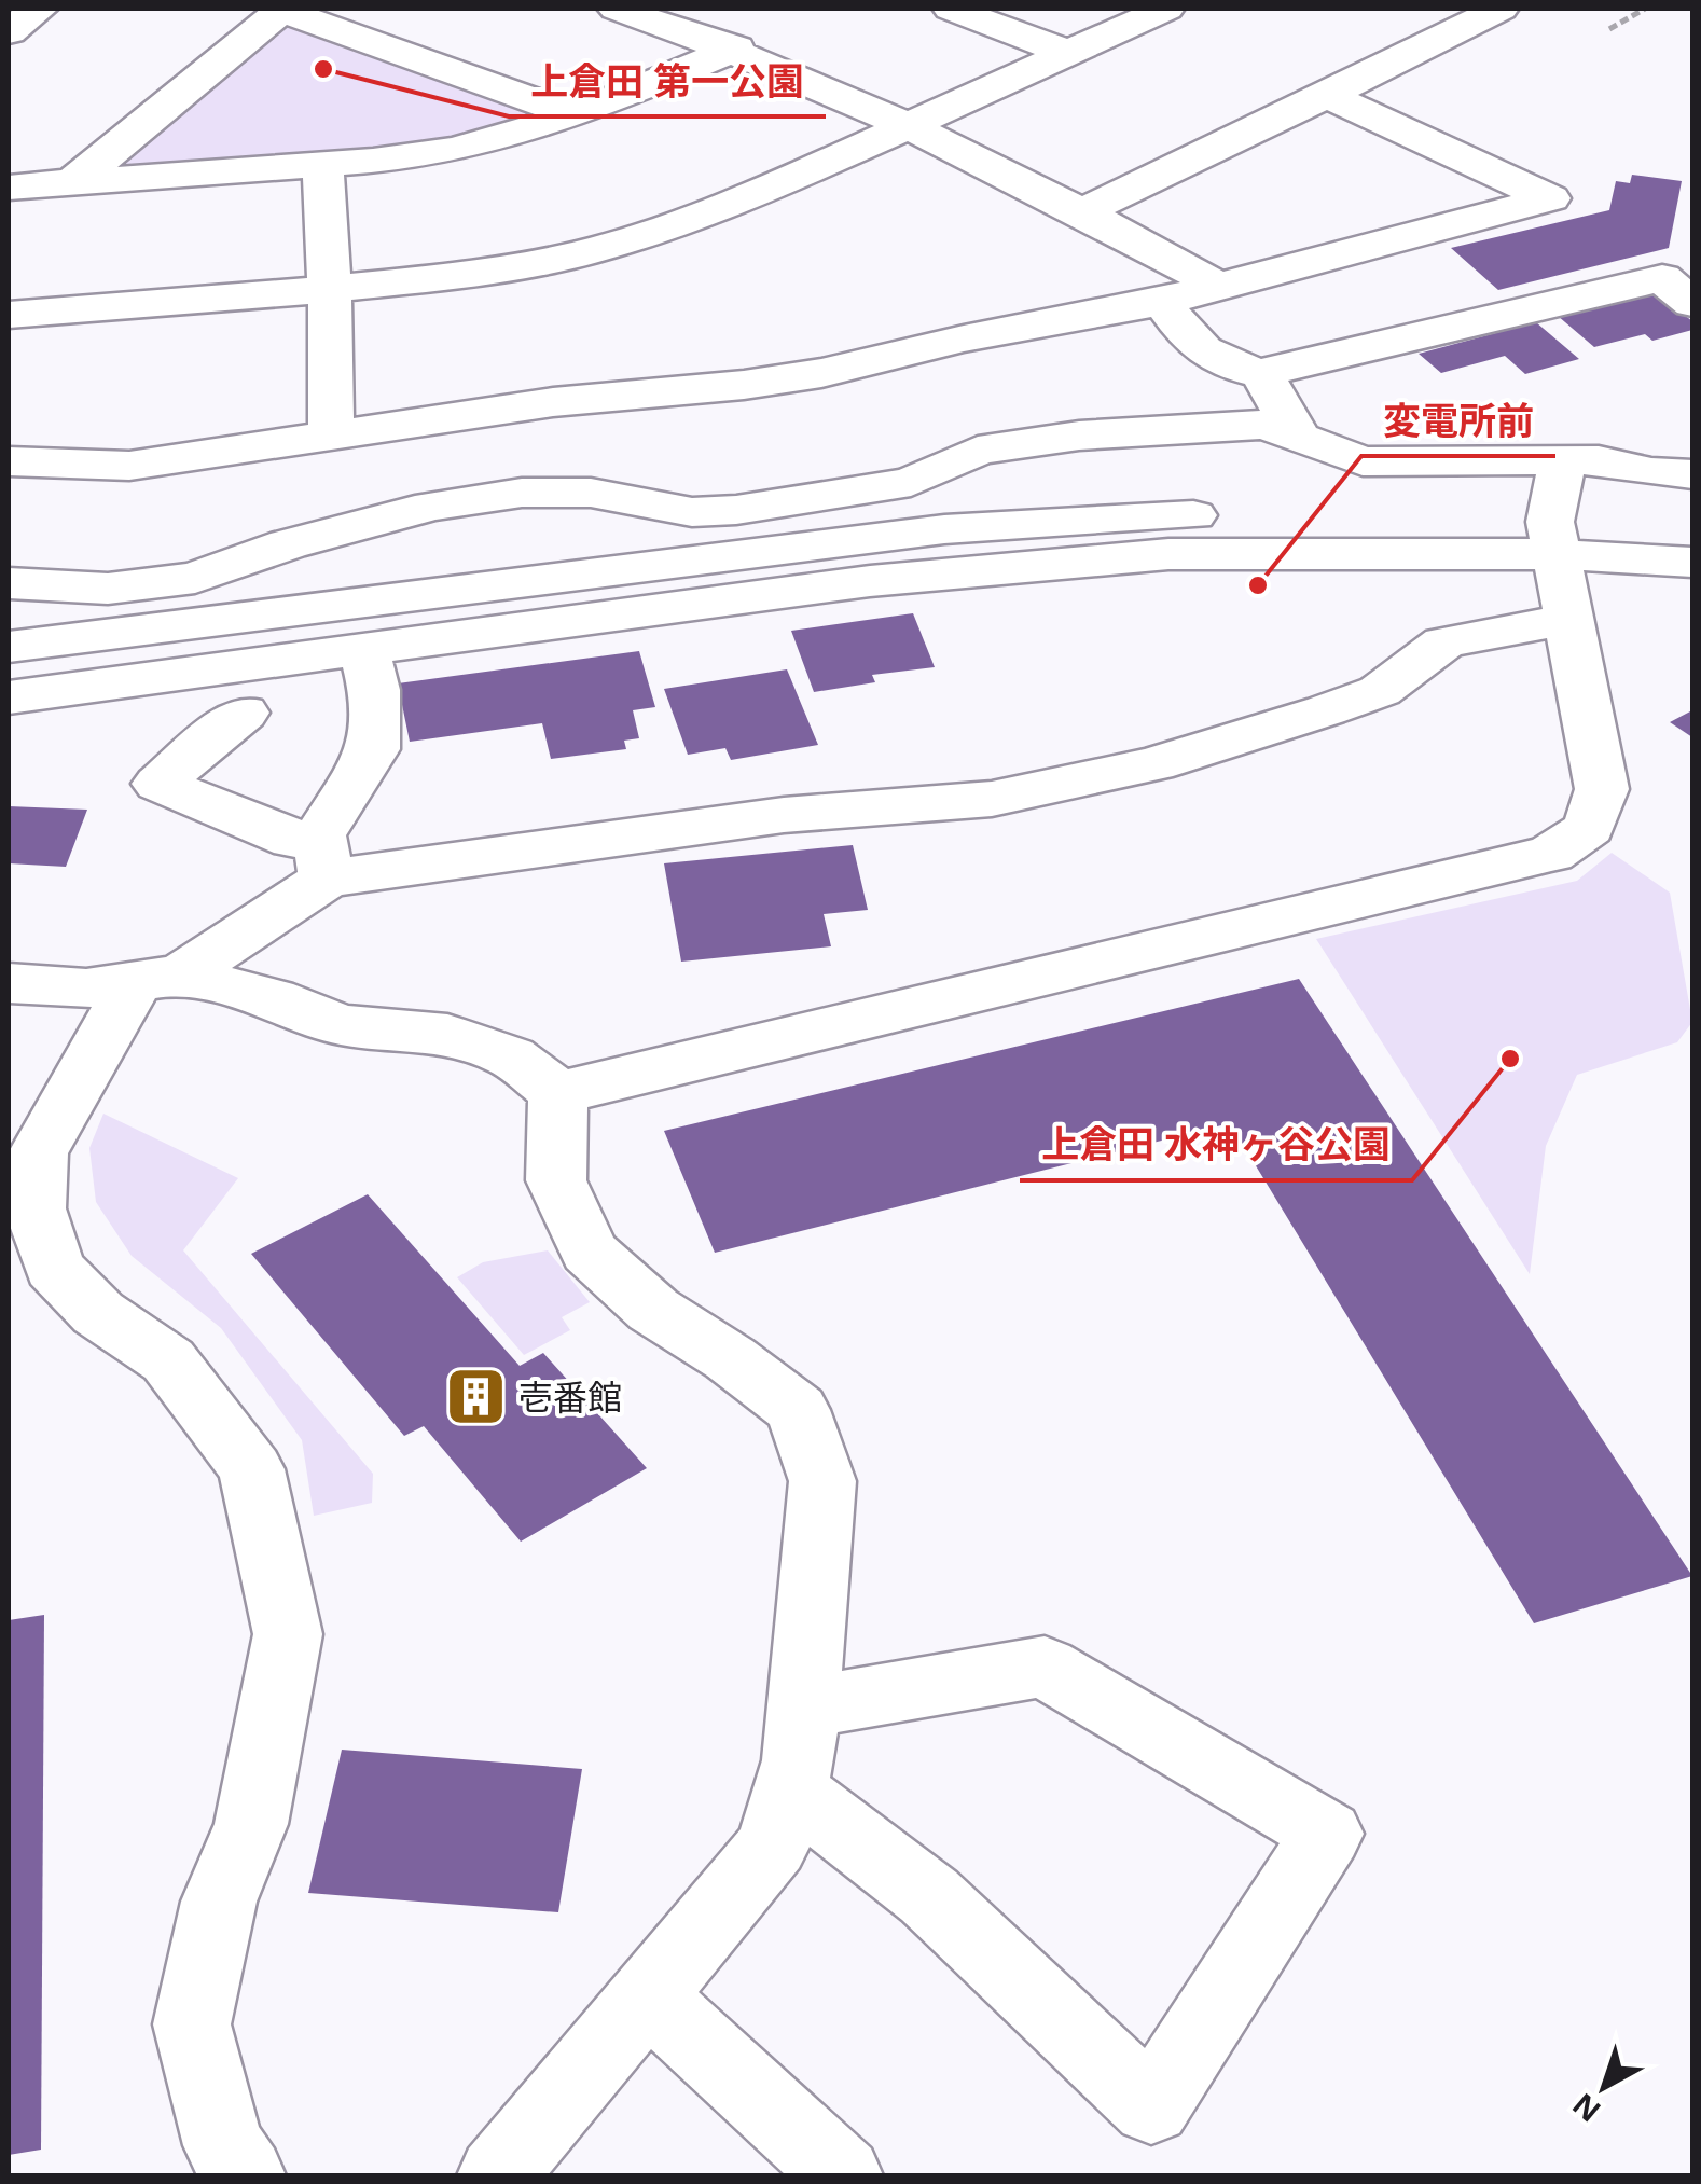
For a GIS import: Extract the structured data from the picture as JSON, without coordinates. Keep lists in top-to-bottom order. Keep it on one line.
{"places":{"other":["上倉田 第一公園","変電所前","上倉田 水神ヶ谷公園"],"building":["壱番館"]},"north":"bottom left"}
